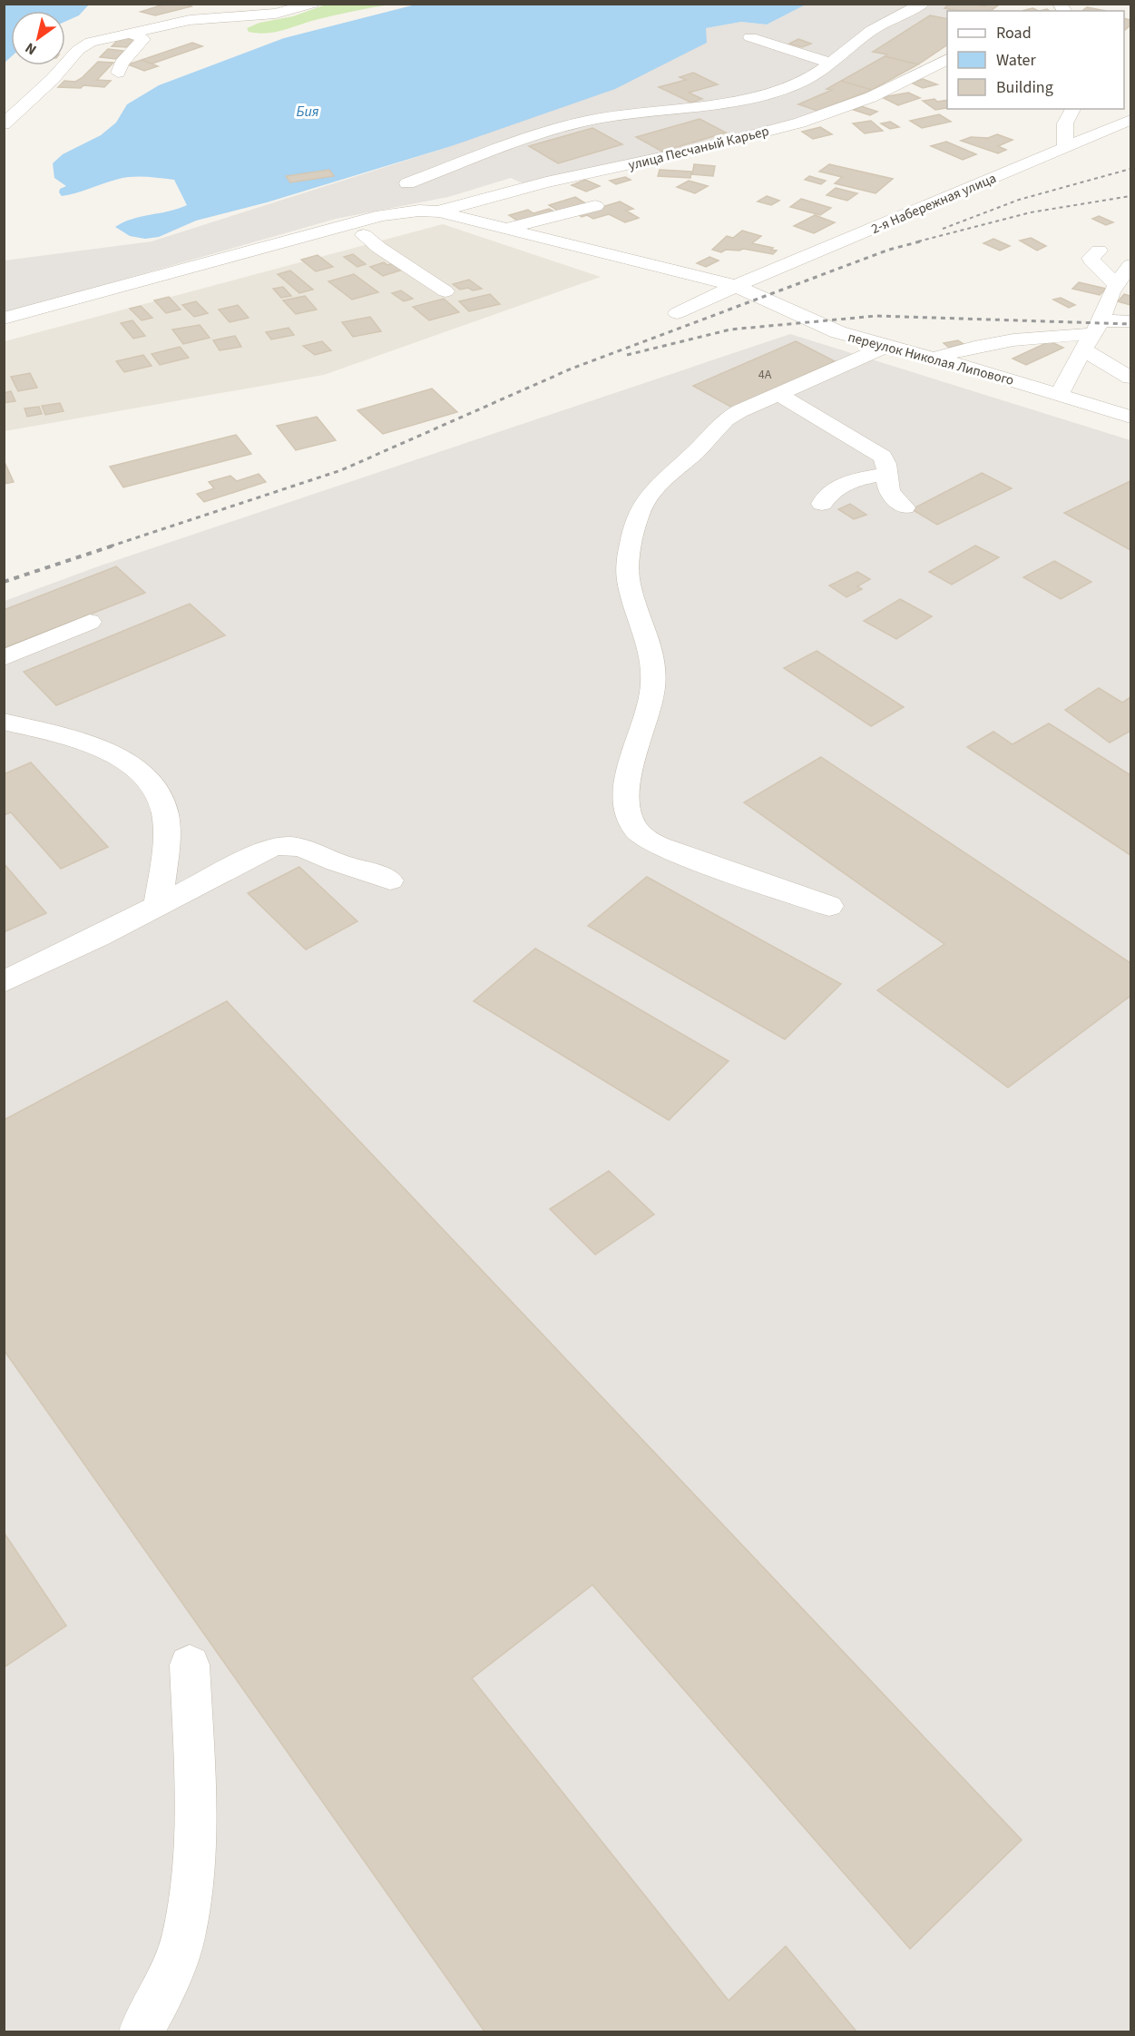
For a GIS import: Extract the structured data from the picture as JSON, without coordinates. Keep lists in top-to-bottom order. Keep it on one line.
{"streets":{"street":["улица Песчаный Карьер","2-я Набережная улица","переулок Николая Липового"]},"crossings":[["улица Песчаный Карьер","переулок Николая Липового"],["2-я Набережная улица","переулок Николая Липового"]],"water":["Бия"],"house_numbers":["4А"],"legend":["Road","Water","Building"],"north":"bottom left"}
